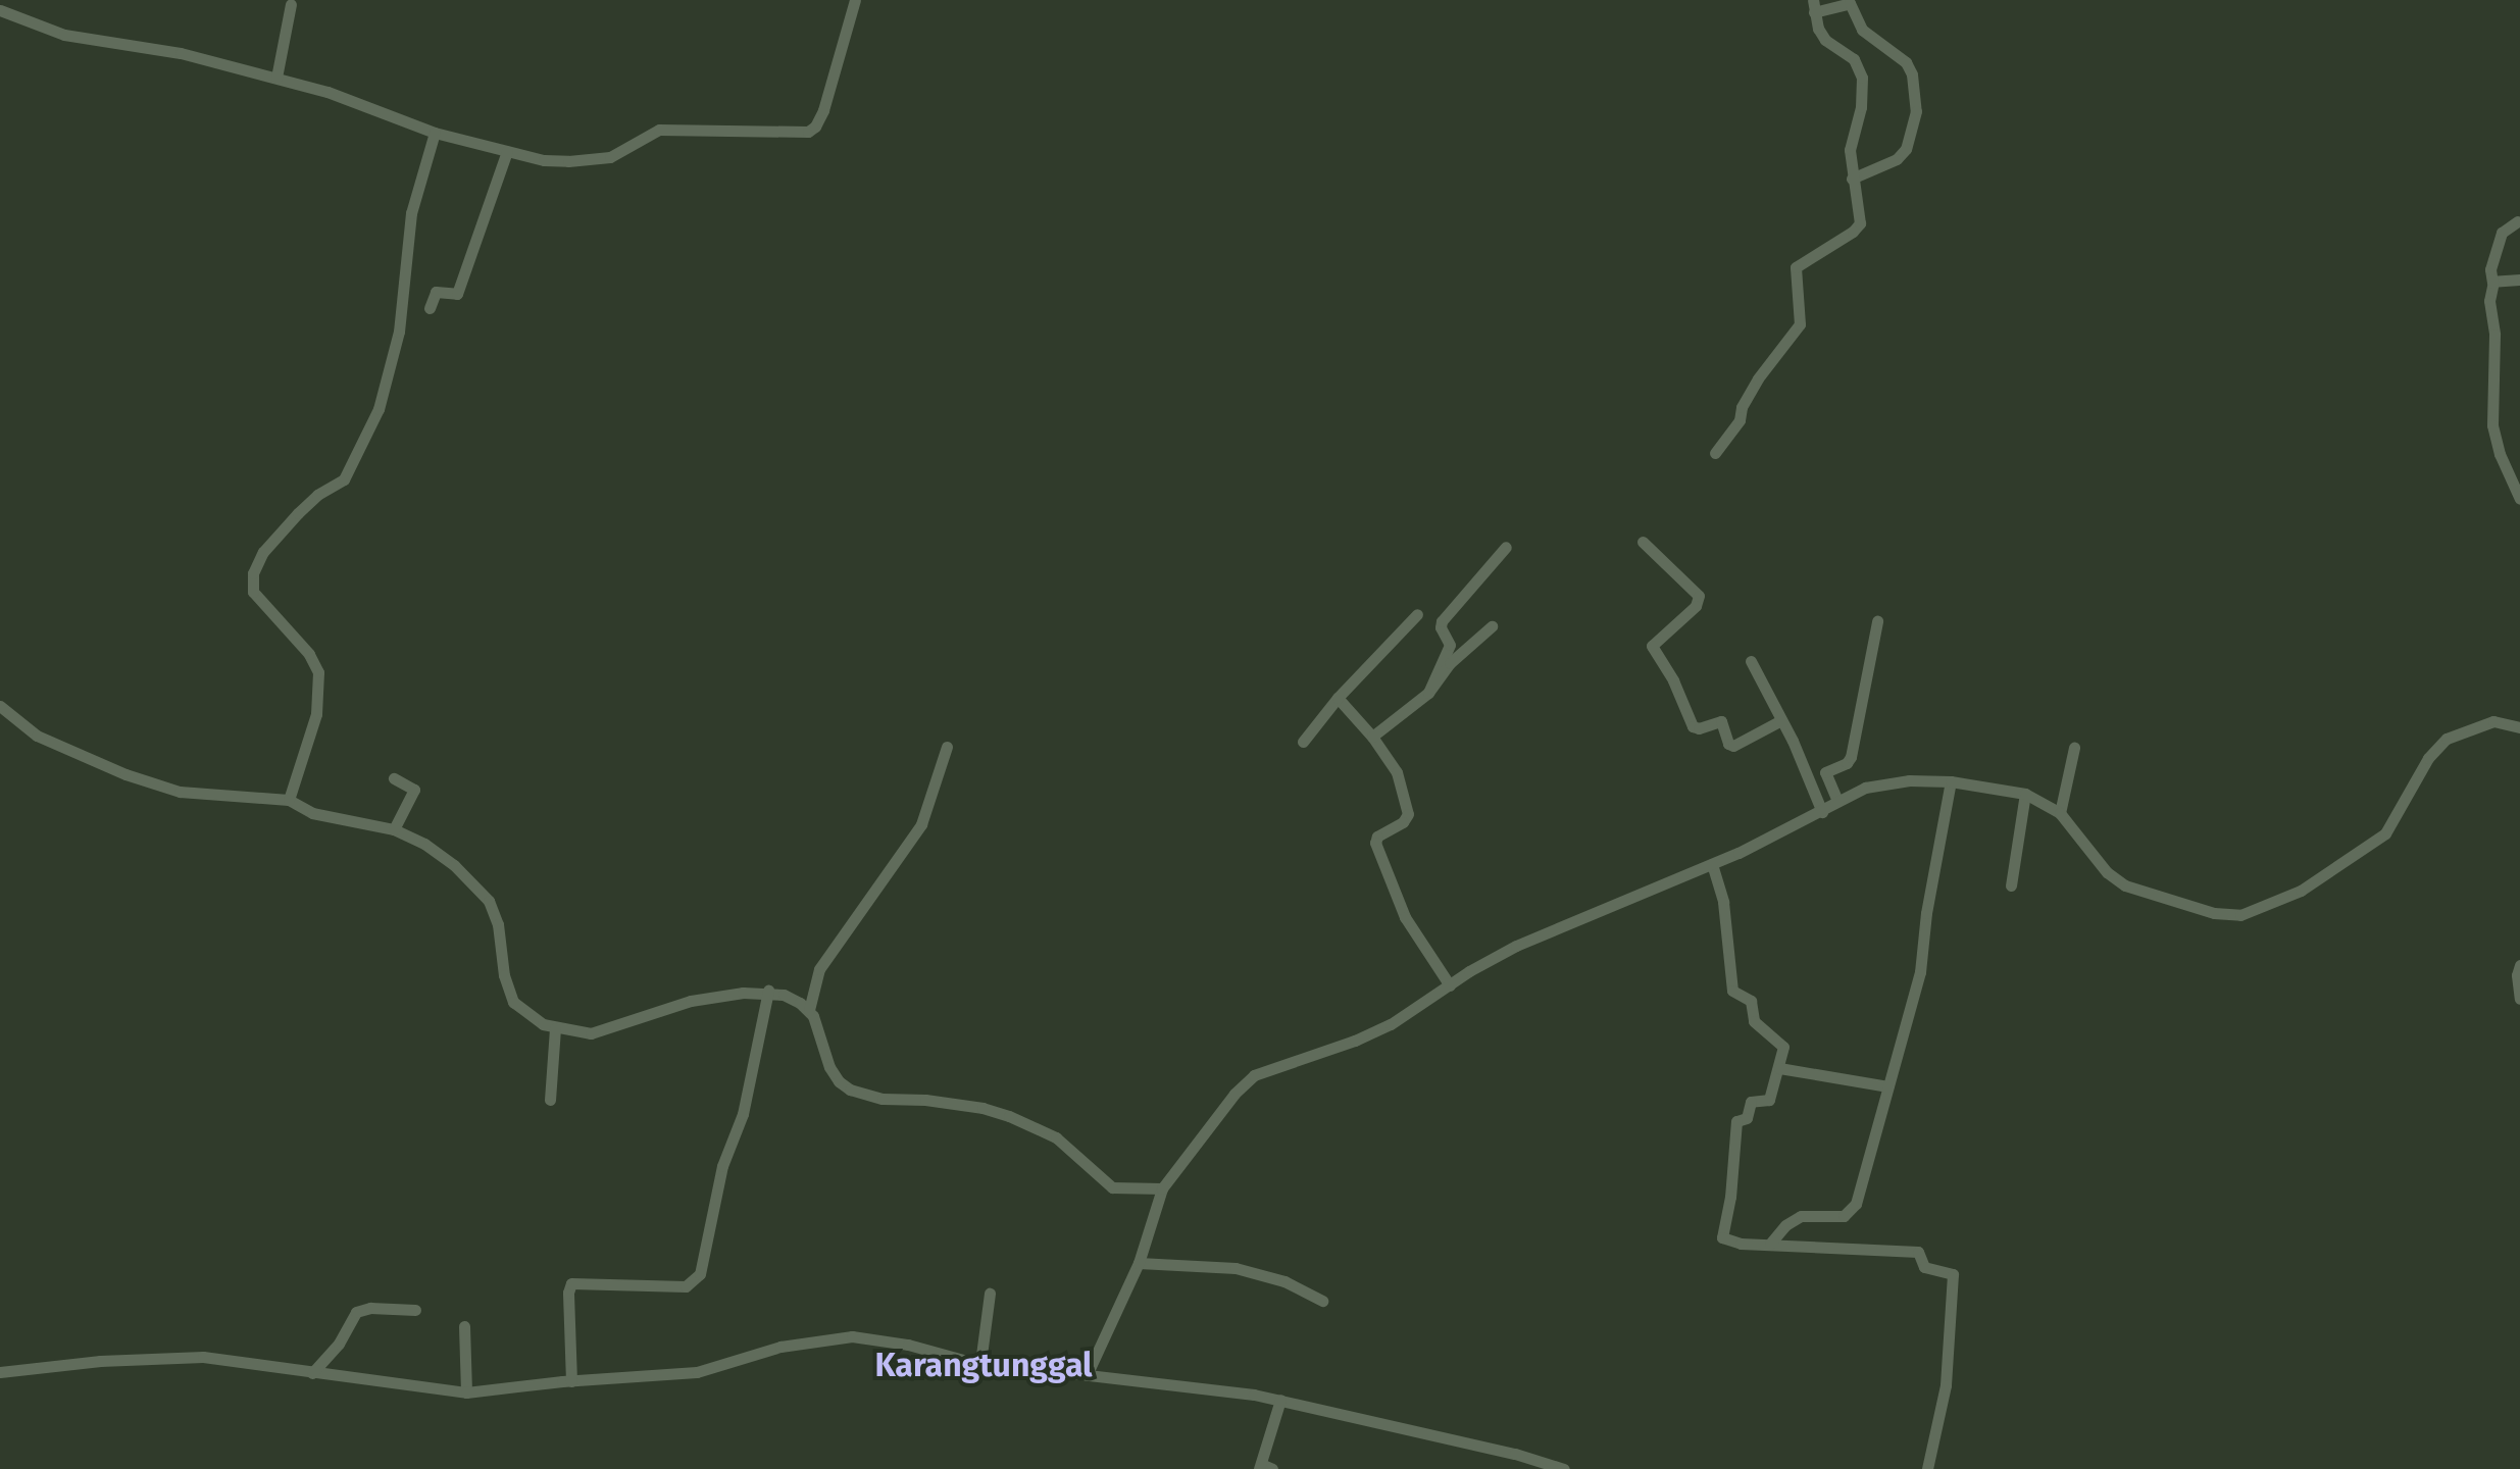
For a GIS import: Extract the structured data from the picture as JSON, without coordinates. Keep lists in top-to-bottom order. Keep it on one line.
{"districts":["Karangtunggal"]}
